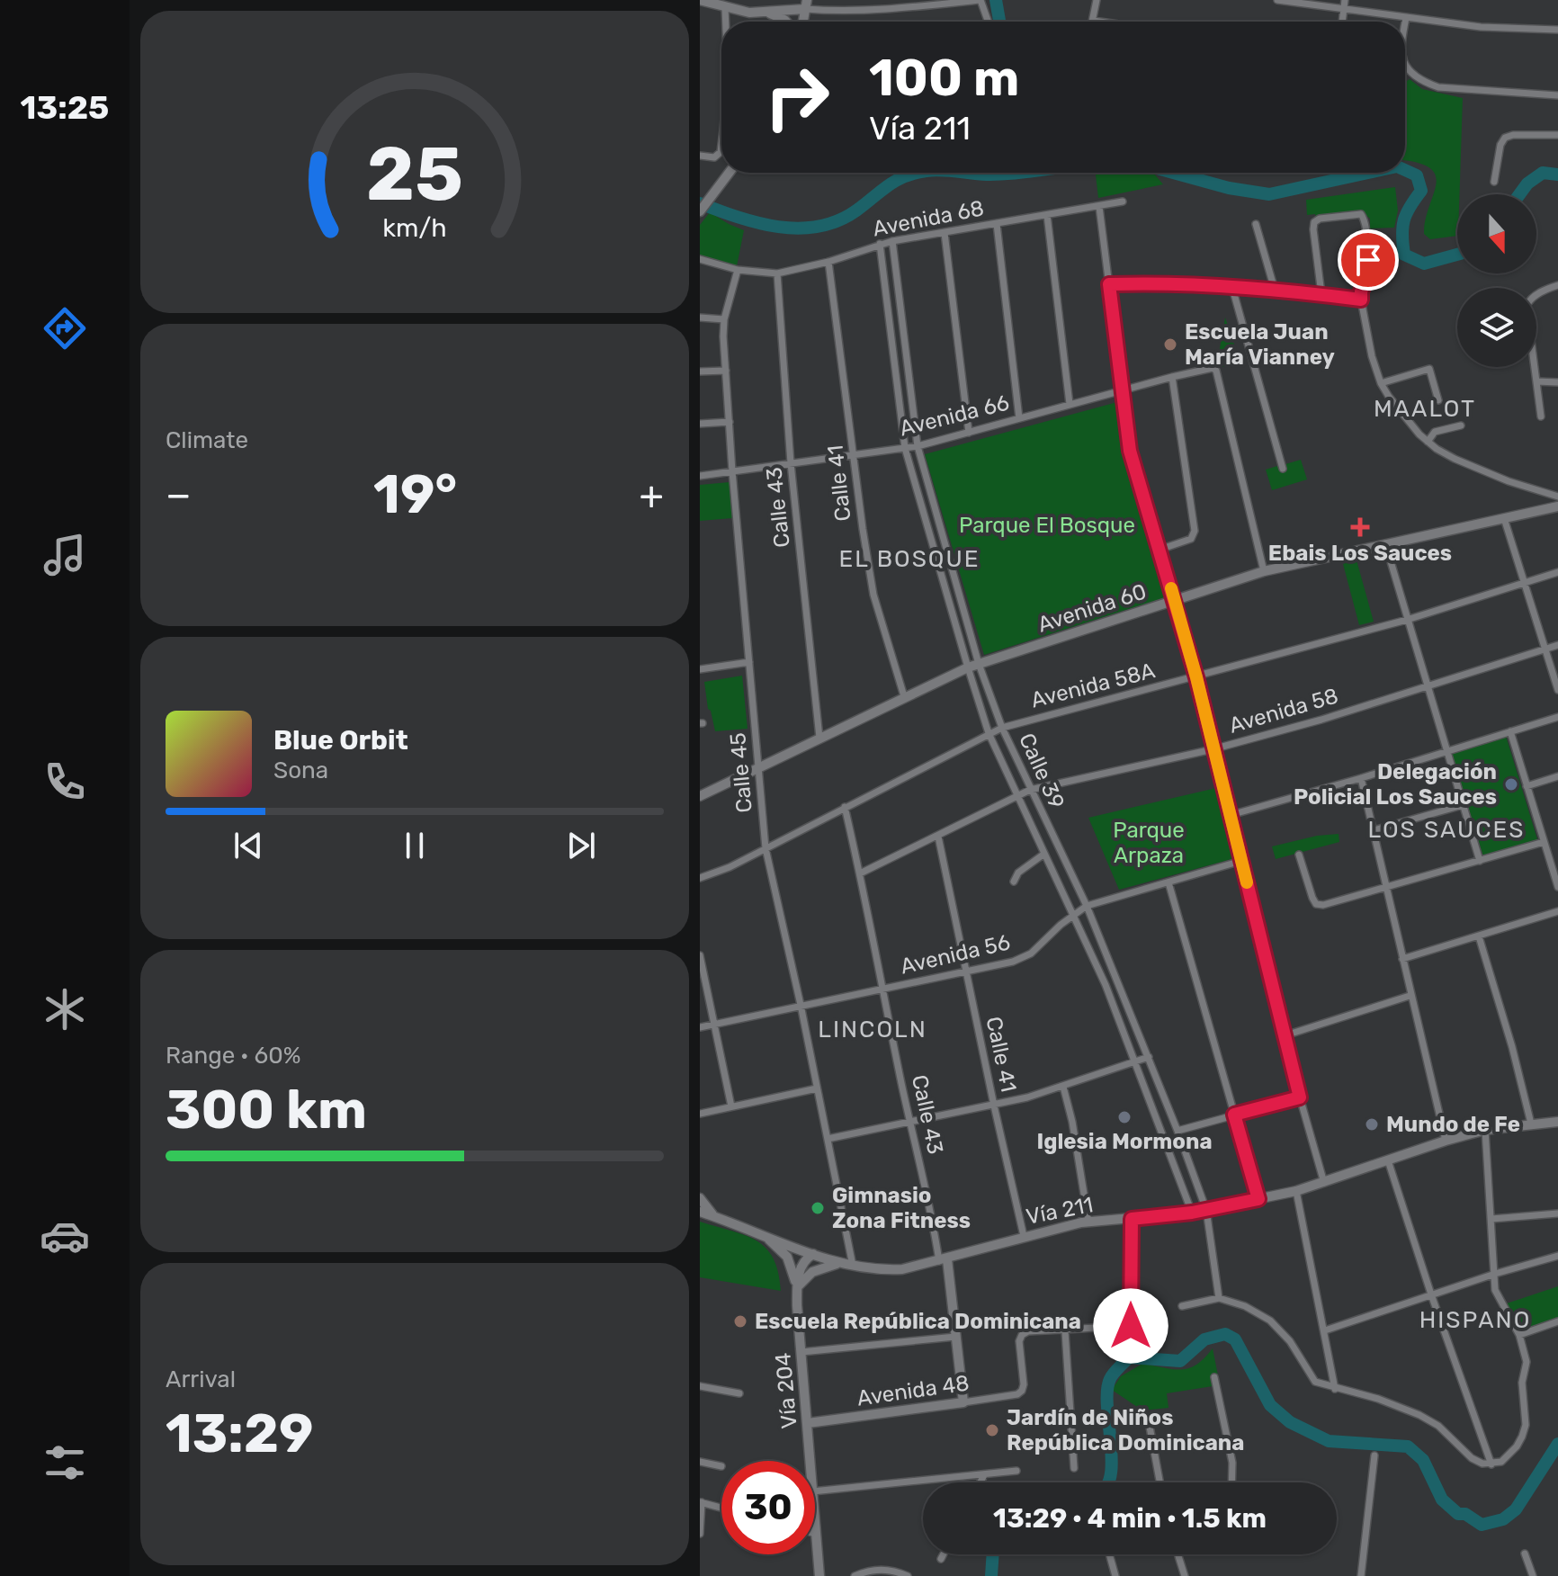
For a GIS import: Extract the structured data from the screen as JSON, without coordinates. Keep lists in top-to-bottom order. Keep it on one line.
{"streets":{"main road":["Calle 43","Avenida 60","Vía 211","Vía 204","Avenida 48"],"street":["Avenida 68","Avenida 66","Calle 41","Avenida 58A","Avenida 58","Calle 39","Calle 45","Avenida 56"]},"crossings":[["Avenida 68","Calle 41"],["Avenida 68","Calle 43"],["Avenida 68","Calle 39"],["Avenida 68","Calle 45"],["Avenida 66","Calle 41"],["Avenida 66","Calle 43"],["Avenida 66","Avenida 60"],["Avenida 66","Calle 39"],["Avenida 66","Calle 45"],["Calle 41","Avenida 60"],["Calle 41","Avenida 58"],["Calle 41","Avenida 56"],["Calle 41","Vía 211"],["Calle 43","Avenida 60"],["Calle 43","Avenida 58A"],["Calle 43","Avenida 58"],["Calle 43","Avenida 56"],["Calle 43","Vía 211"],["Calle 43","Avenida 48"],["Avenida 60","Calle 39"],["Avenida 60","Calle 45"],["Avenida 58A","Calle 39"],["Avenida 58A","Calle 45"],["Avenida 58","Calle 39"],["Calle 39","Avenida 56"],["Calle 39","Vía 211"],["Calle 45","Avenida 56"],["Calle 45","Vía 211"],["Vía 211","Vía 204"],["Vía 204","Avenida 48"]],"districts":["MAALOT","EL BOSQUE","LOS SAUCES","LINCOLN","HISPANO"],"parks":["Parque El Bosque","Parque Arpaza"],"places":{"other":["Escuela Juan María Vianney","Delegación Policial Los Sauces","Iglesia Mormona","Mundo de Fe","Gimnasio Zona Fitness","Escuela República Dominicana","Jardín de Niños República Dominicana"],"health":["Ebais Los Sauces"]},"north":"bottom","page":{"tabs":"13:25","turn":["100 m","Vía 211"],"tile":["Climate",["Range · 60%","300 km"],["Arrival","13:29"]],"heat":["−","19°","+"],"song":["Blue Orbit","Sona"],"limit":"30","trip":"13:29 · 4 min · 1.5 km","gauge":["25","km/h"]}}
